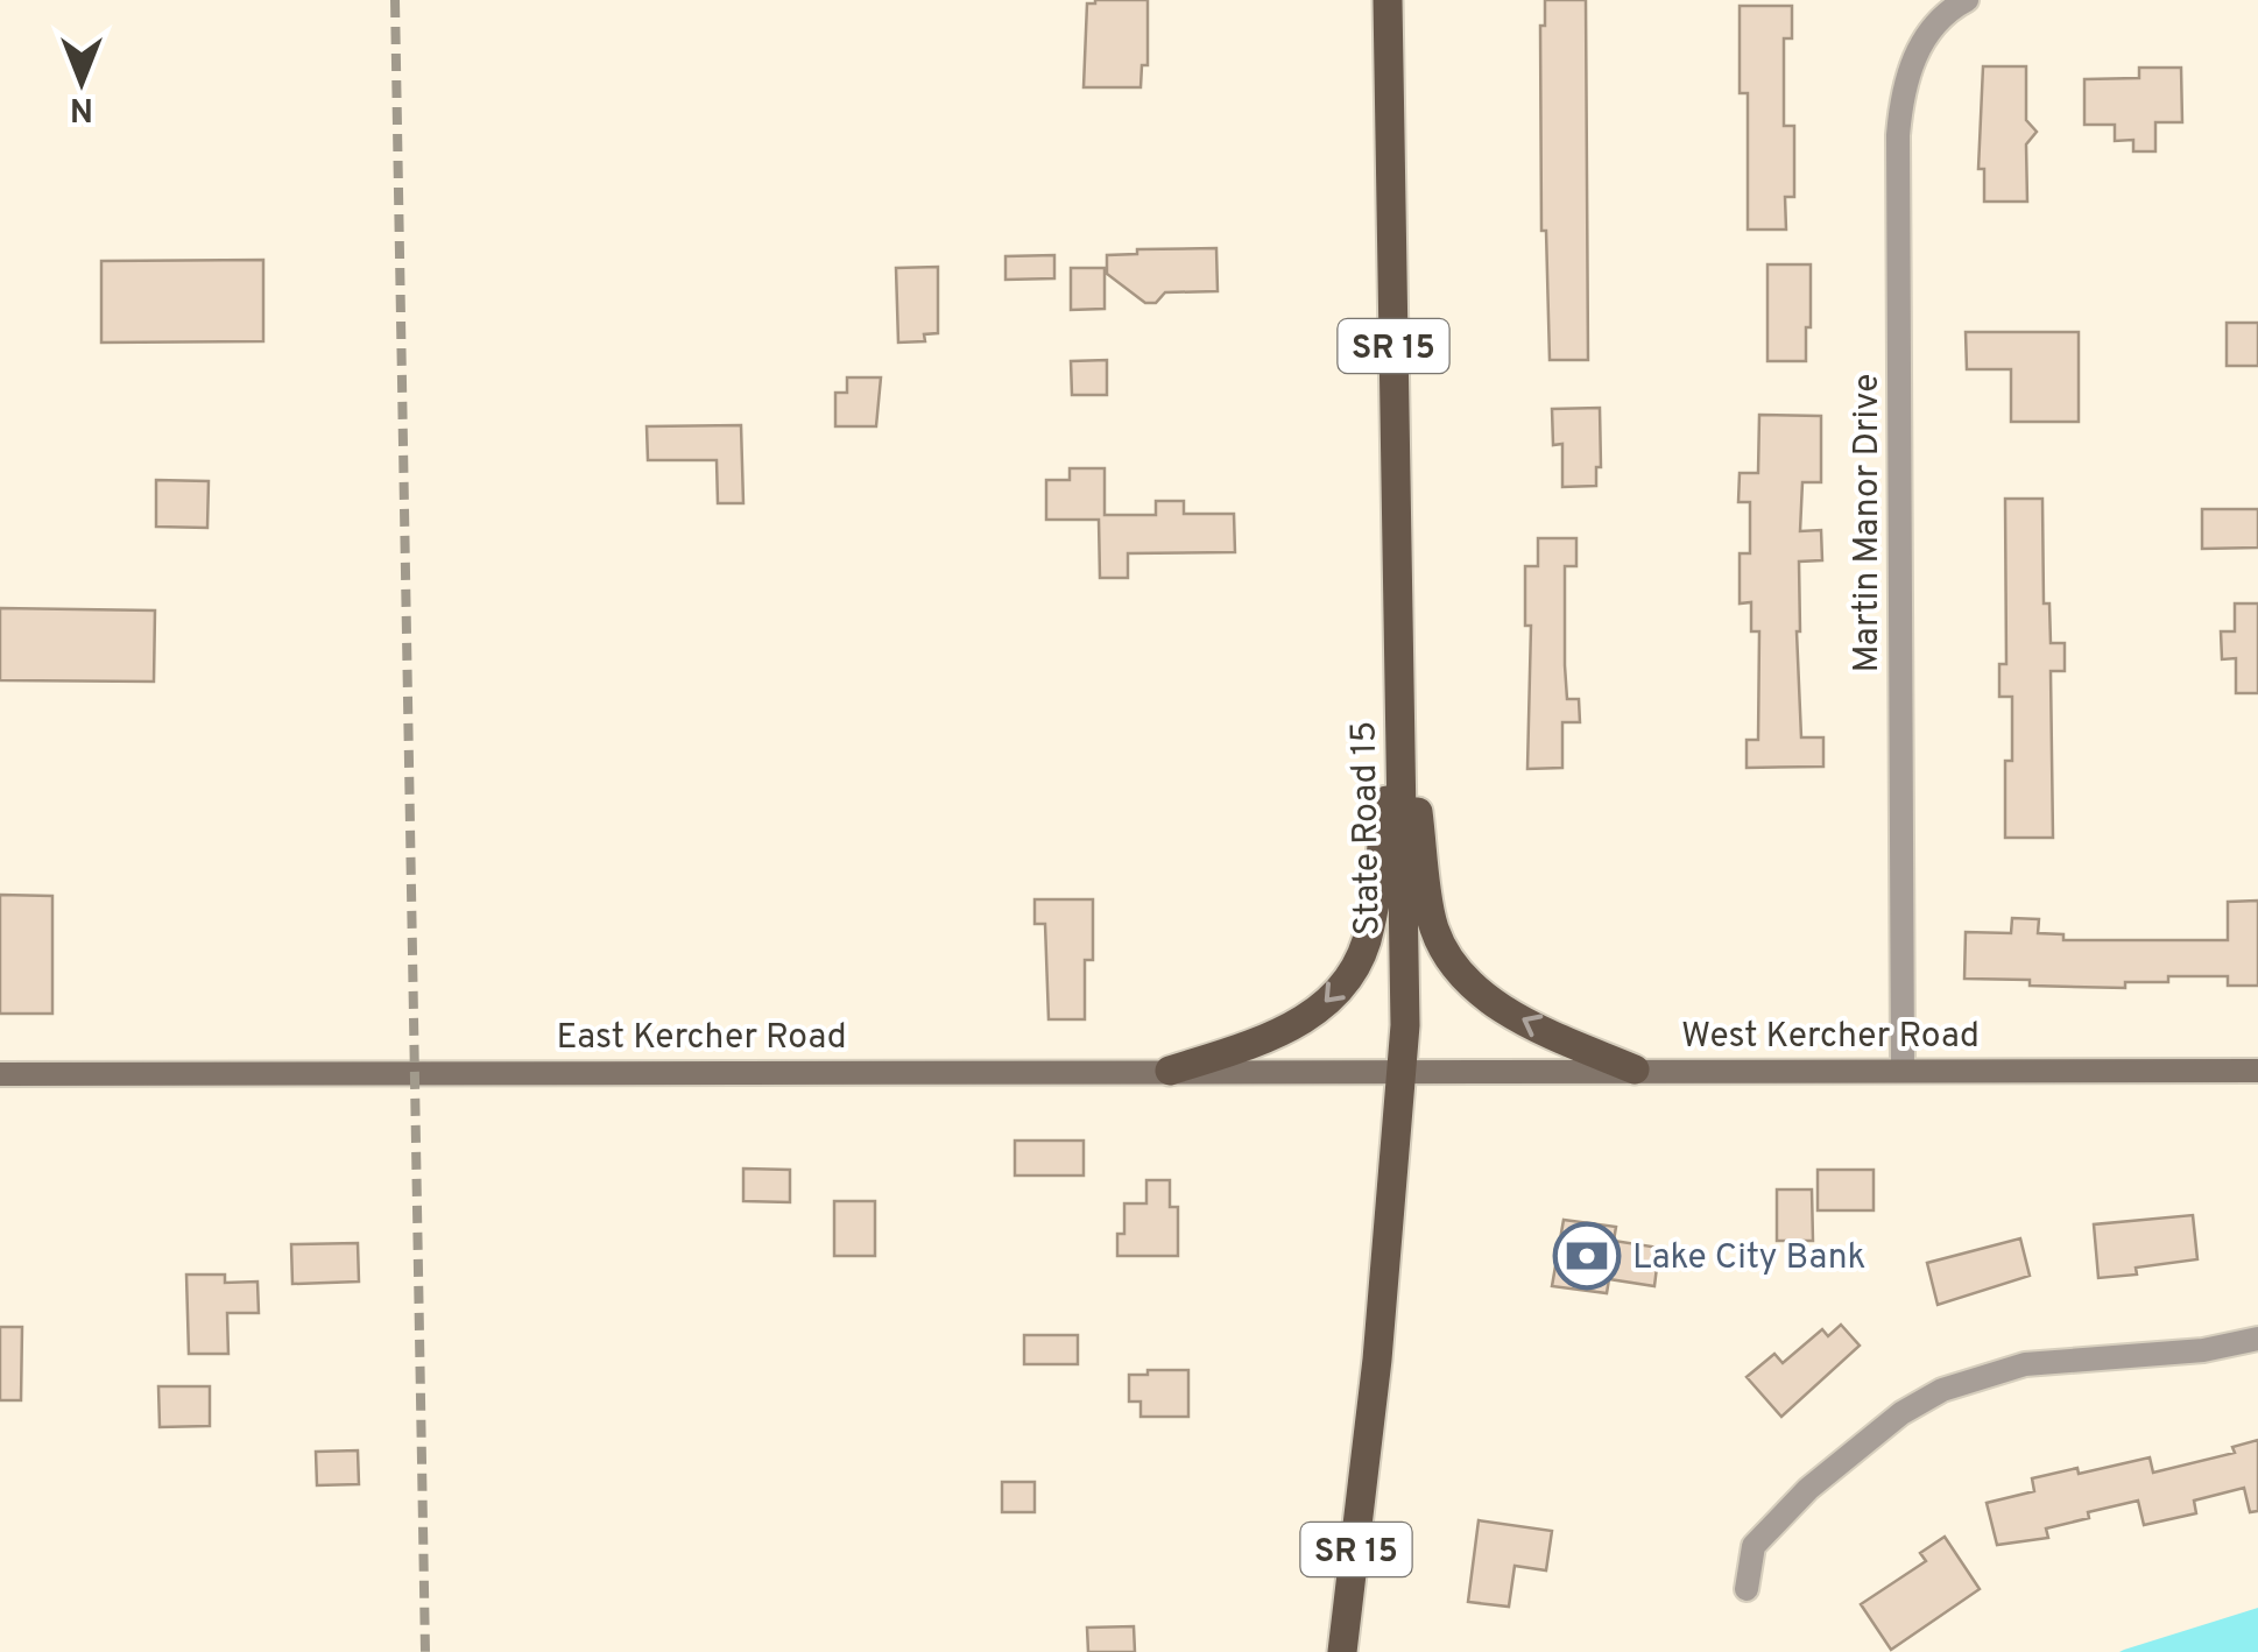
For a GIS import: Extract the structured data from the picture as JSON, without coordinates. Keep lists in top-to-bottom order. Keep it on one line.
{"streets":{"main road":["SR 15","State Road 15","West Kercher Road","East Kercher Road"],"street":["Martin Manor Drive"]},"crossings":[["Martin Manor Drive","West Kercher Road"],["State Road 15","West Kercher Road"],["State Road 15","East Kercher Road"],["West Kercher Road","East Kercher Road"]],"places":{"bank":["Lake City Bank"]},"north":"bottom"}
